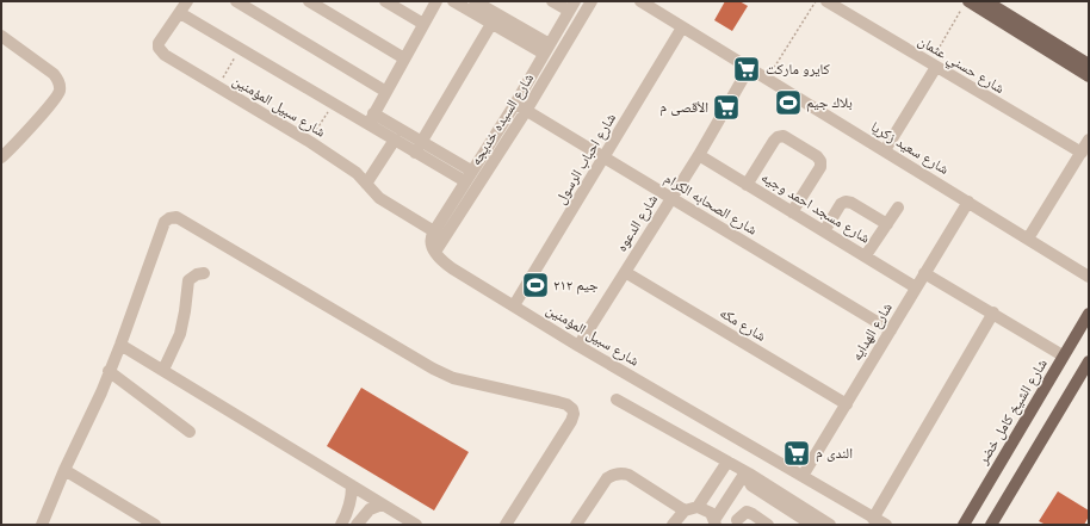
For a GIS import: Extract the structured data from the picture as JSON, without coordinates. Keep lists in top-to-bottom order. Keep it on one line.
{"streets":{"main road":["شارع الشيخ كامل خضر"],"street":["شارع حسني عثمان","شارع سبيل المؤمنين","شارع السيده خديجه","شارع سعيد زكريا","شارع احباب الرسول","شارع الصحابه الكرام","شارع مسجد احمد وجيه","شارع الدعوه","شارع مكه","شارع الهدايه"]},"crossings":[["شارع سبيل المؤمنين","شارع السيده خديجه"],["شارع سبيل المؤمنين","شارع احباب الرسول"],["شارع سبيل المؤمنين","شارع الدعوه"],["شارع سبيل المؤمنين","شارع الهدايه"],["شارع السيده خديجه","شارع الصحابه الكرام"],["شارع سعيد زكريا","شارع احباب الرسول"],["شارع سعيد زكريا","شارع الدعوه"],["شارع سعيد زكريا","شارع الهدايه"],["شارع احباب الرسول","شارع الصحابه الكرام"],["شارع الصحابه الكرام","شارع الدعوه"],["شارع الصحابه الكرام","شارع الهدايه"],["شارع مسجد احمد وجيه","شارع الدعوه"],["شارع مسجد احمد وجيه","شارع الهدايه"],["شارع الدعوه","شارع مكه"],["شارع مكه","شارع الهدايه"]],"places":{"supermarket":["كايرو ماركت","الأقصى م","الندى م"],"sports":["بلاك جيم","جيم ٢١٢"]}}
